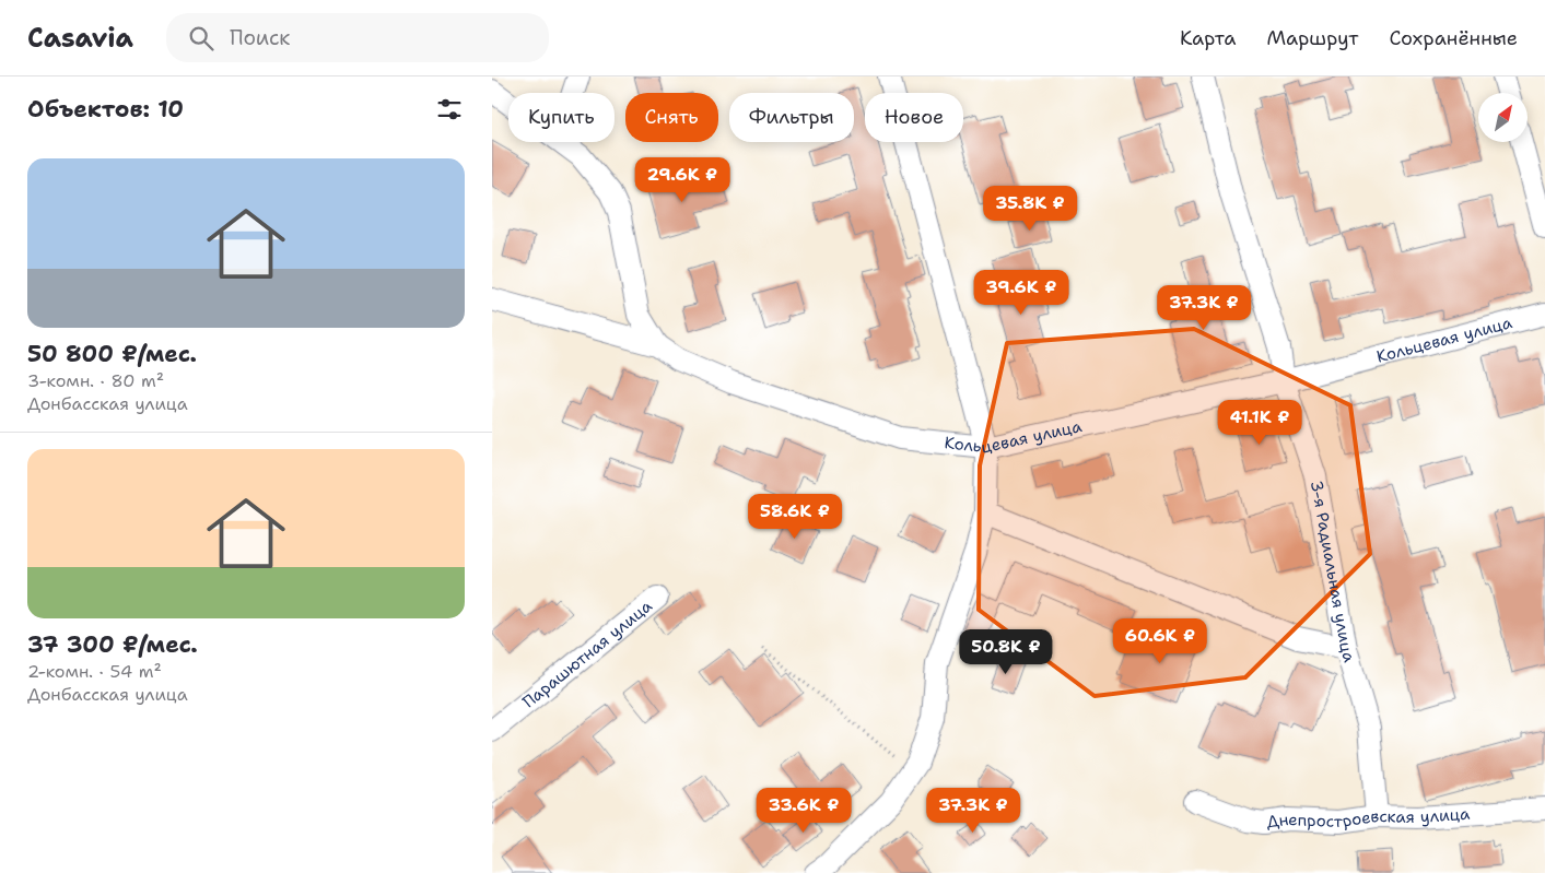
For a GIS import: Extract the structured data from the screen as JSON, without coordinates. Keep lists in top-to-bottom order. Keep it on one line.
{"streets":{"street":["Кольцевая улица","3-я Радиальная улица","Парашютная улица","Днепростроевская улица"]},"crossings":[["Кольцевая улица","3-я Радиальная улица"],["3-я Радиальная улица","Днепростроевская улица"]],"north":"top right","page":{"header":"Casavia","search":"Поиск","nav":["Карта","Маршрут","Сохранённые"],"heading":"Объектов: 10","chip":["Купить","Снять","Фильтры","Новое"],"list":[{"name":"50 800 ₽/мес.","note":"3-комн. · 80 m² · Донбасская улица"},{"name":"37 300 ₽/мес.","note":"2-комн. · 54 m² · Донбасская улица"}],"price":["29.6K ₽","35.8K ₽","39.6K ₽","37.3K ₽","41.1K ₽","58.6K ₽","60.6K ₽","50.8K ₽","33.6K ₽","37.3K ₽"]}}
